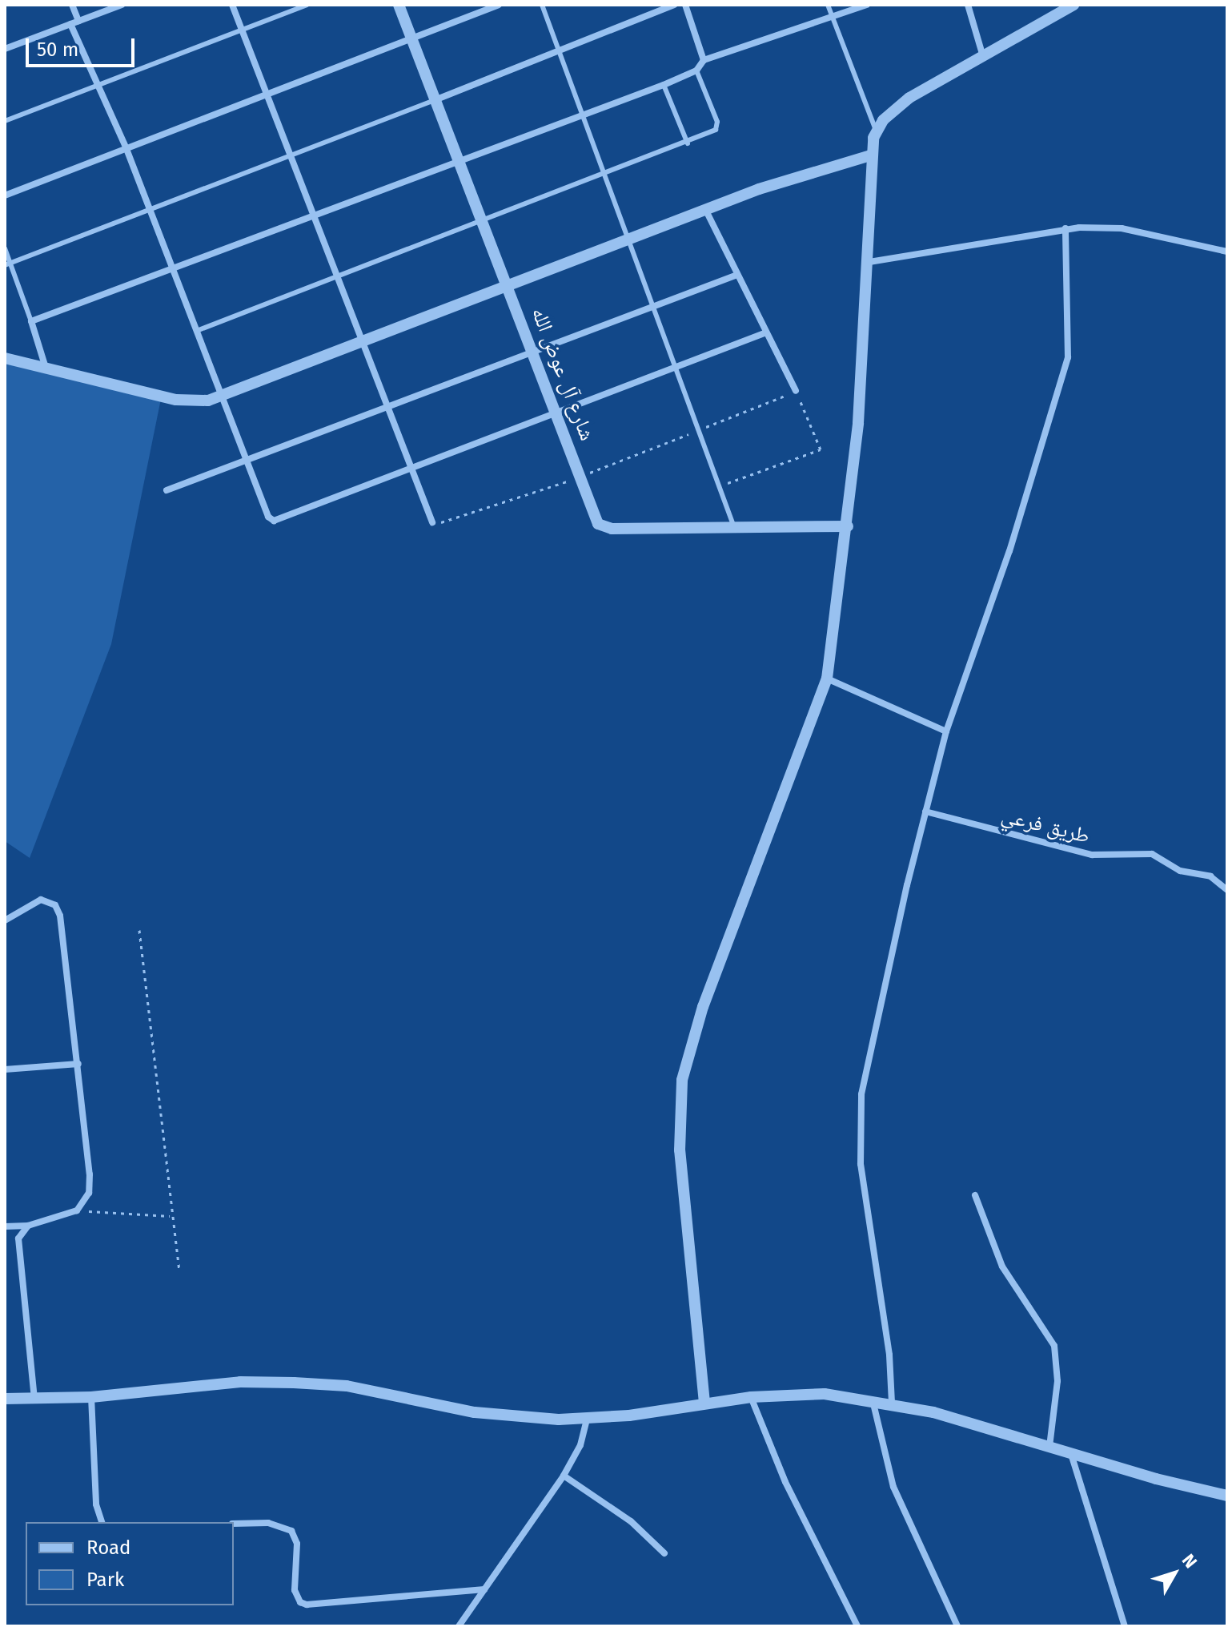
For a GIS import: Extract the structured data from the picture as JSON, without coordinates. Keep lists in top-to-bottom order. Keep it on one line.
{"streets":{"street":["شارع آل عوض الله","طريق فرعي"]},"legend":["Road","Park"],"scale_bar":"50 m","north":"top right"}
